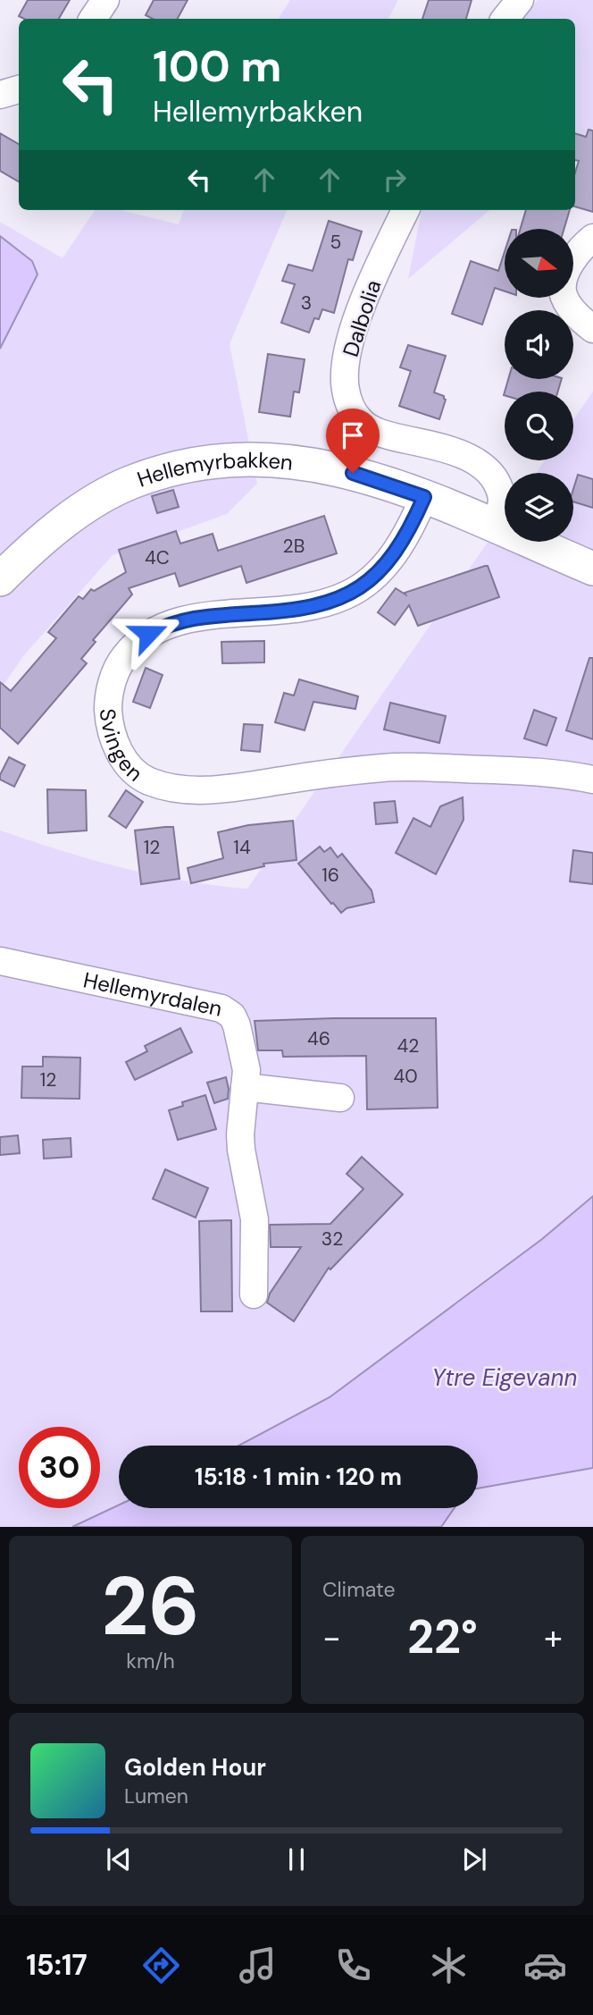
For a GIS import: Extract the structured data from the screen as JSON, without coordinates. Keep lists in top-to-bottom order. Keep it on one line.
{"streets":{"street":["Dalbolia","Hellemyrbakken","Svingen","Hellemyrdalen"]},"crossings":[["Dalbolia","Hellemyrbakken"],["Hellemyrbakken","Svingen"]],"water":["Ytre Eigevann"],"house_numbers":["5","3","2B","4C","12","14","16","46","42","40","12","32"],"north":"right","page":{"turn":["100 m","Hellemyrbakken"],"limit":"30","trip":"15:18 · 1 min · 120 m","tile":[["26","km/h"],"Climate"],"heat":["−","22°","+"],"song":["Golden Hour","Lumen"],"tabs":"15:17"}}
